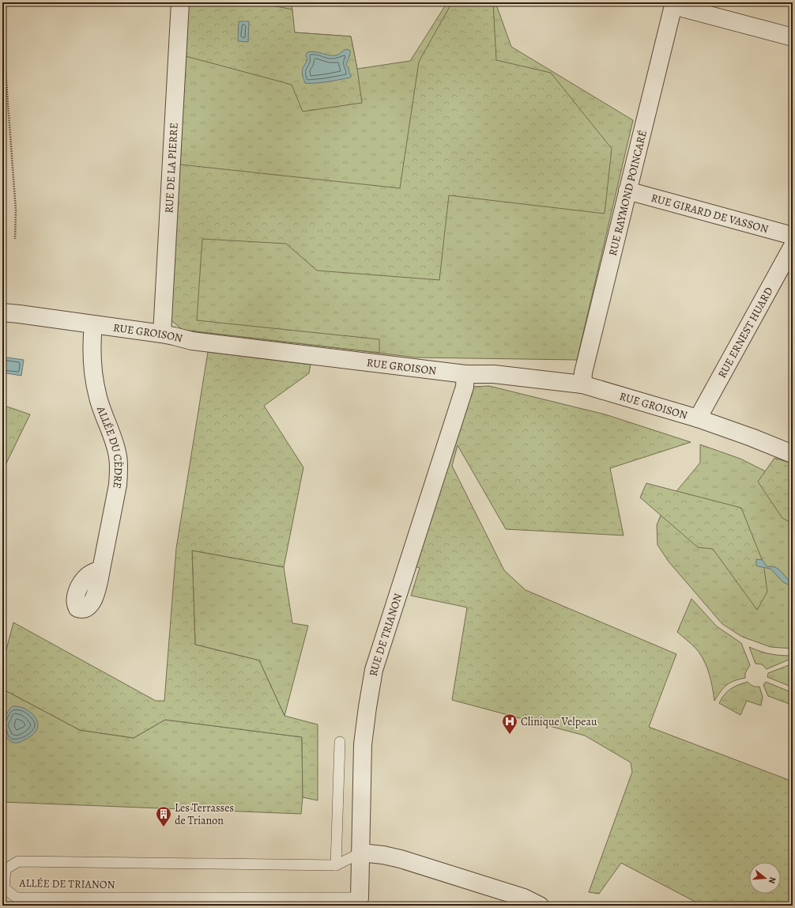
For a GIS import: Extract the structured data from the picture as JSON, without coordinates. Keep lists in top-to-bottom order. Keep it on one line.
{"streets":{"street":["RUE DE LA PIERRE","RUE RAYMOND POINCARÉ","RUE GIRARD DE VASSON","RUE ERNEST HUARD","RUE GROISON","ALLÉE DU CÈDRE","RUE DE TRIANON"],"lane":["ALLÉE DE TRIANON"]},"crossings":[["RUE DE LA PIERRE","RUE GROISON"],["RUE RAYMOND POINCARÉ","RUE GIRARD DE VASSON"],["RUE RAYMOND POINCARÉ","RUE GROISON"],["RUE ERNEST HUARD","RUE GROISON"],["RUE GROISON","ALLÉE DU CÈDRE"],["RUE GROISON","RUE DE TRIANON"],["RUE DE TRIANON","ALLÉE DE TRIANON"]],"places":{"hospital":["Clinique Velpeau"],"building":["Les Terrasses de Trianon"]},"north":"right"}
